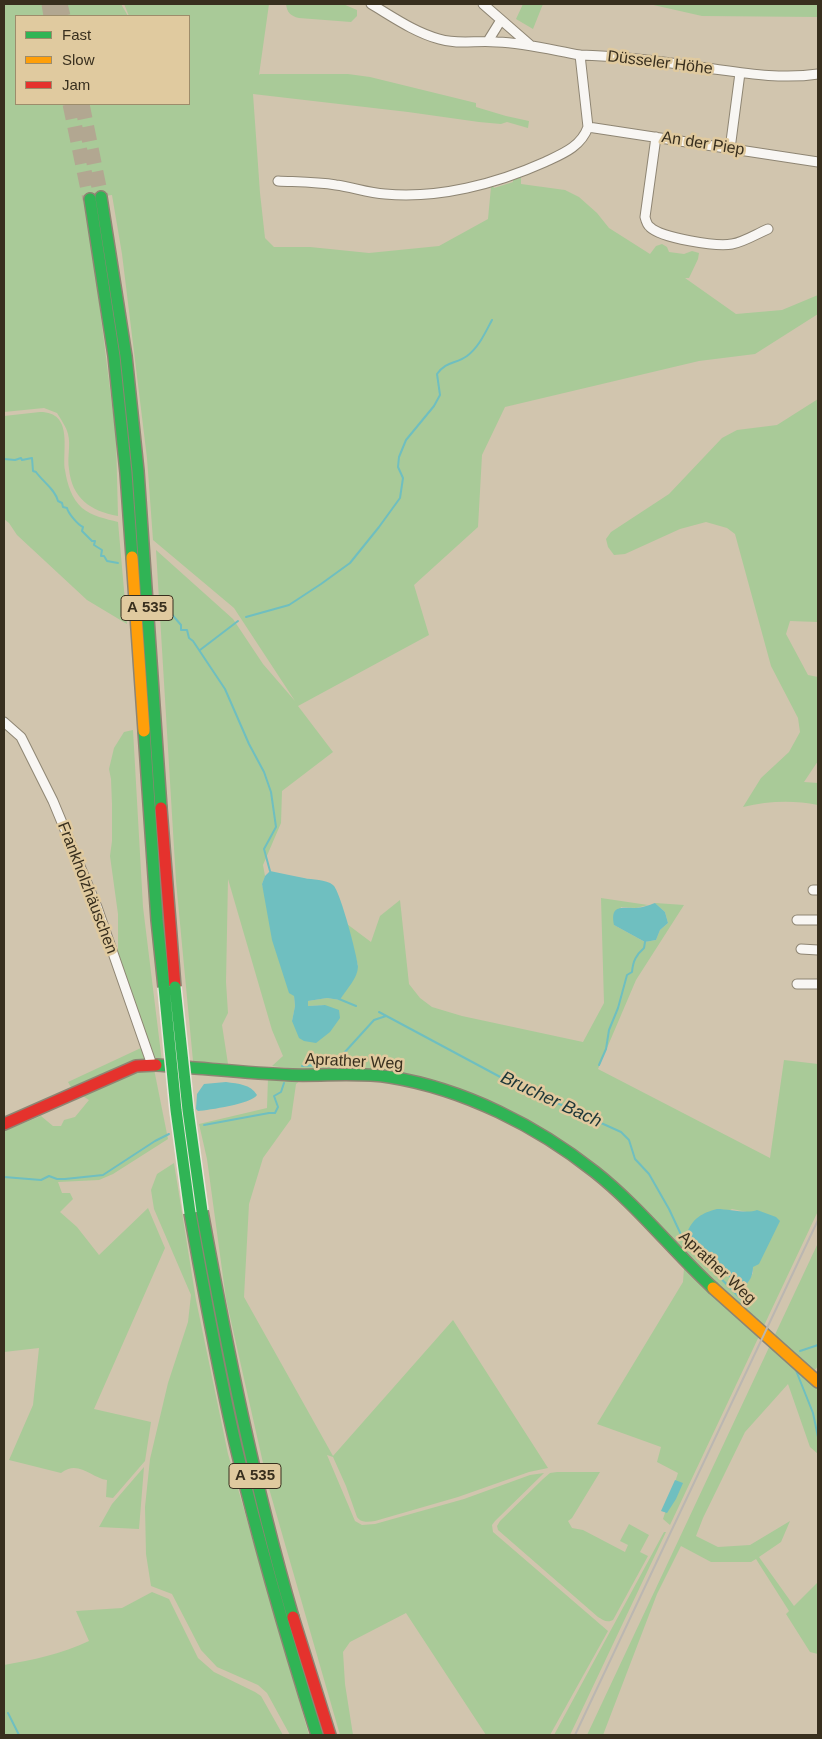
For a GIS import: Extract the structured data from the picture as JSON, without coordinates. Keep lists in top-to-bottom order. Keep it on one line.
{"streets":{"main road":["A 535","Aprather Weg"],"street":["Düsseler Höhe","An der Piep","Frankholzhäuschen"]},"crossings":[["Frankholzhäuschen","Aprather Weg"]],"water":["Brucher Bach"],"legend":["Fast","Slow","Jam"]}
